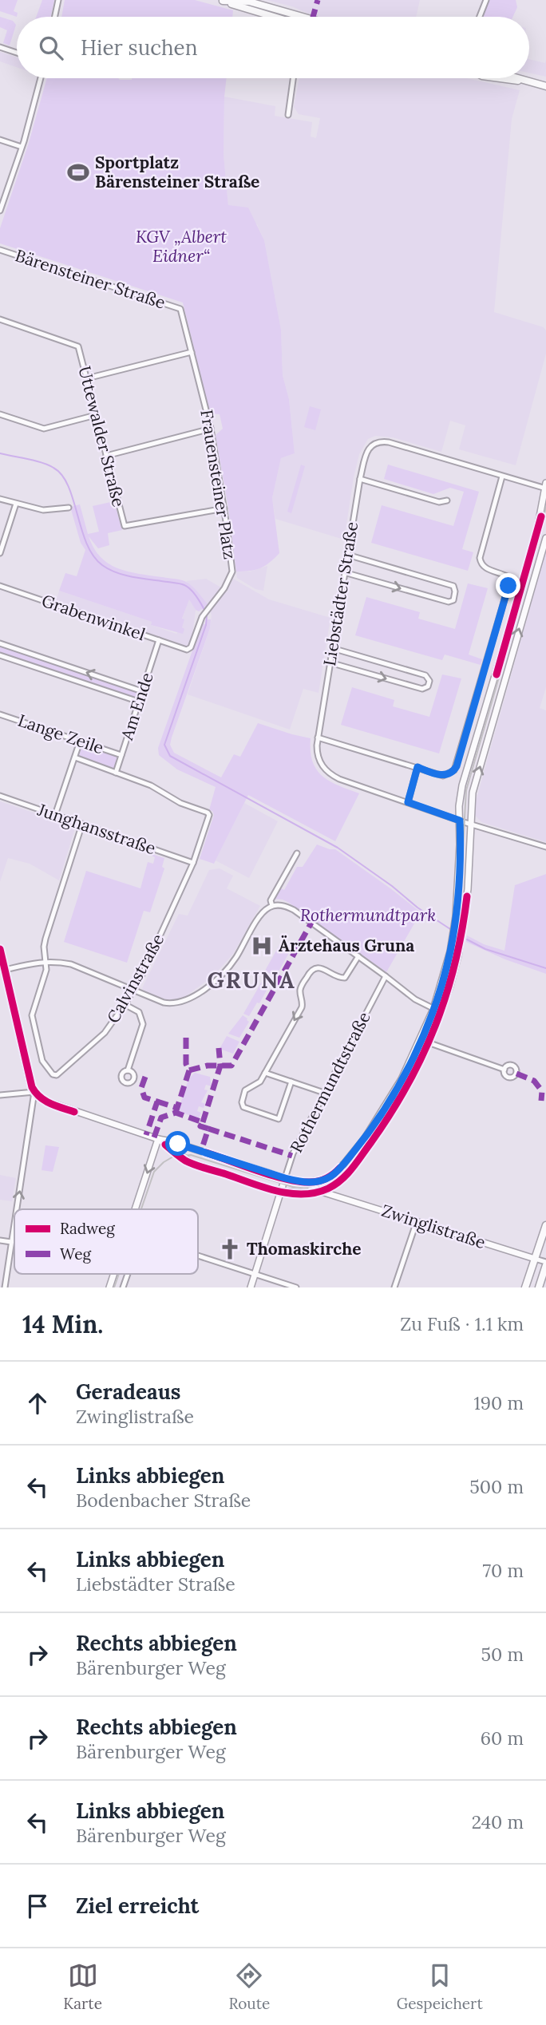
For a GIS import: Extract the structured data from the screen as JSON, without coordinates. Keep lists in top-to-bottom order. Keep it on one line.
{"streets":{"street":["Bärensteiner Straße","Uttewalder Straße","Frauensteiner Platz","Liebstädter Straße","Grabenwinkel","Am Ende","Lange Zeile","Junghansstraße","Calvinstraße","Rothermundtstraße","Zwinglistraße"]},"crossings":[["Bärensteiner Straße","Frauensteiner Platz"],["Uttewalder Straße","Frauensteiner Platz"],["Frauensteiner Platz","Grabenwinkel"],["Grabenwinkel","Am Ende"],["Am Ende","Lange Zeile"],["Am Ende","Calvinstraße"],["Junghansstraße","Calvinstraße"],["Rothermundtstraße","Zwinglistraße"]],"districts":["GRUNA"],"parks":["KGV „Albert Eidner“","Rothermundtpark"],"places":{"sports":["Sportplatz Bärensteiner Straße"],"hospital":["Ärztehaus Gruna"],"church":["Thomaskirche"]},"legend":["Radweg","Weg"],"page":{"search":"Hier suchen","heading":["14 Min.","Zu Fuß · 1.1 km"],"list":[["Geradeaus","Zwinglistraße","190 m"],["Links abbiegen","Bodenbacher Straße","500 m"],["Links abbiegen","Liebstädter Straße","70 m"],["Rechts abbiegen","Bärenburger Weg","50 m"],["Rechts abbiegen","Bärenburger Weg","60 m"],["Links abbiegen","Bärenburger Weg","240 m"],"Ziel erreicht"],"nav":["Karte","Route","Gespeichert"]}}
